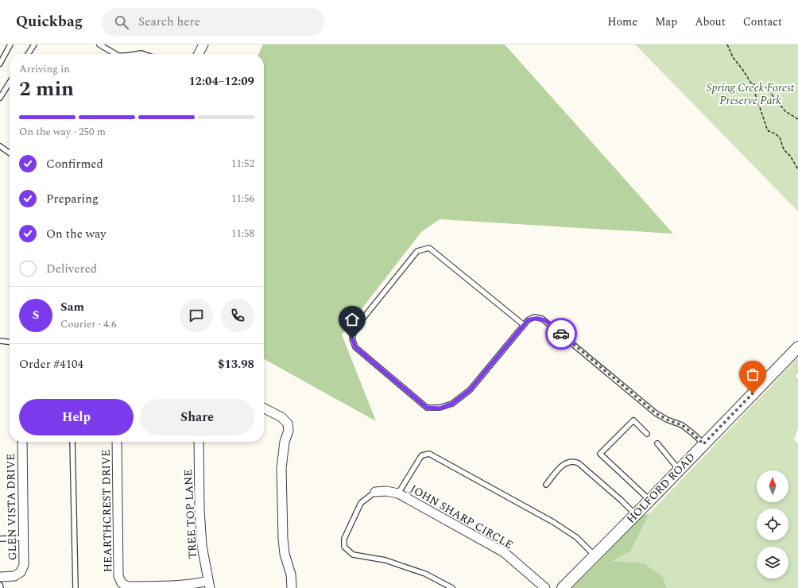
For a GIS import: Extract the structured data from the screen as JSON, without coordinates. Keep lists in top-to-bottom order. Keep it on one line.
{"streets":{"street":["HOLFORD ROAD","GLEN VISTA DRIVE","HEARTHCREST DRIVE","TREE TOP LANE","JOHN SHARP CIRCLE"]},"crossings":[["HEARTHCREST DRIVE","TREE TOP LANE"]],"parks":["Spring Creek Forest Preserve Park"],"north":"top","page":{"header":"Quickbag","search":"Search here","nav":["Home","Map","About","Contact"],"heading":["2 min","Arriving in","12:04–12:09"],"panel":["Sam","Courier · 4.6","Order #4104","$13.98"],"bar":"On the way · 250 m","list":[["Confirmed","11:52"],["Preparing","11:56"],["On the way","11:58"],"Delivered"],"round":"S","buttons":["Help","Share"]}}
